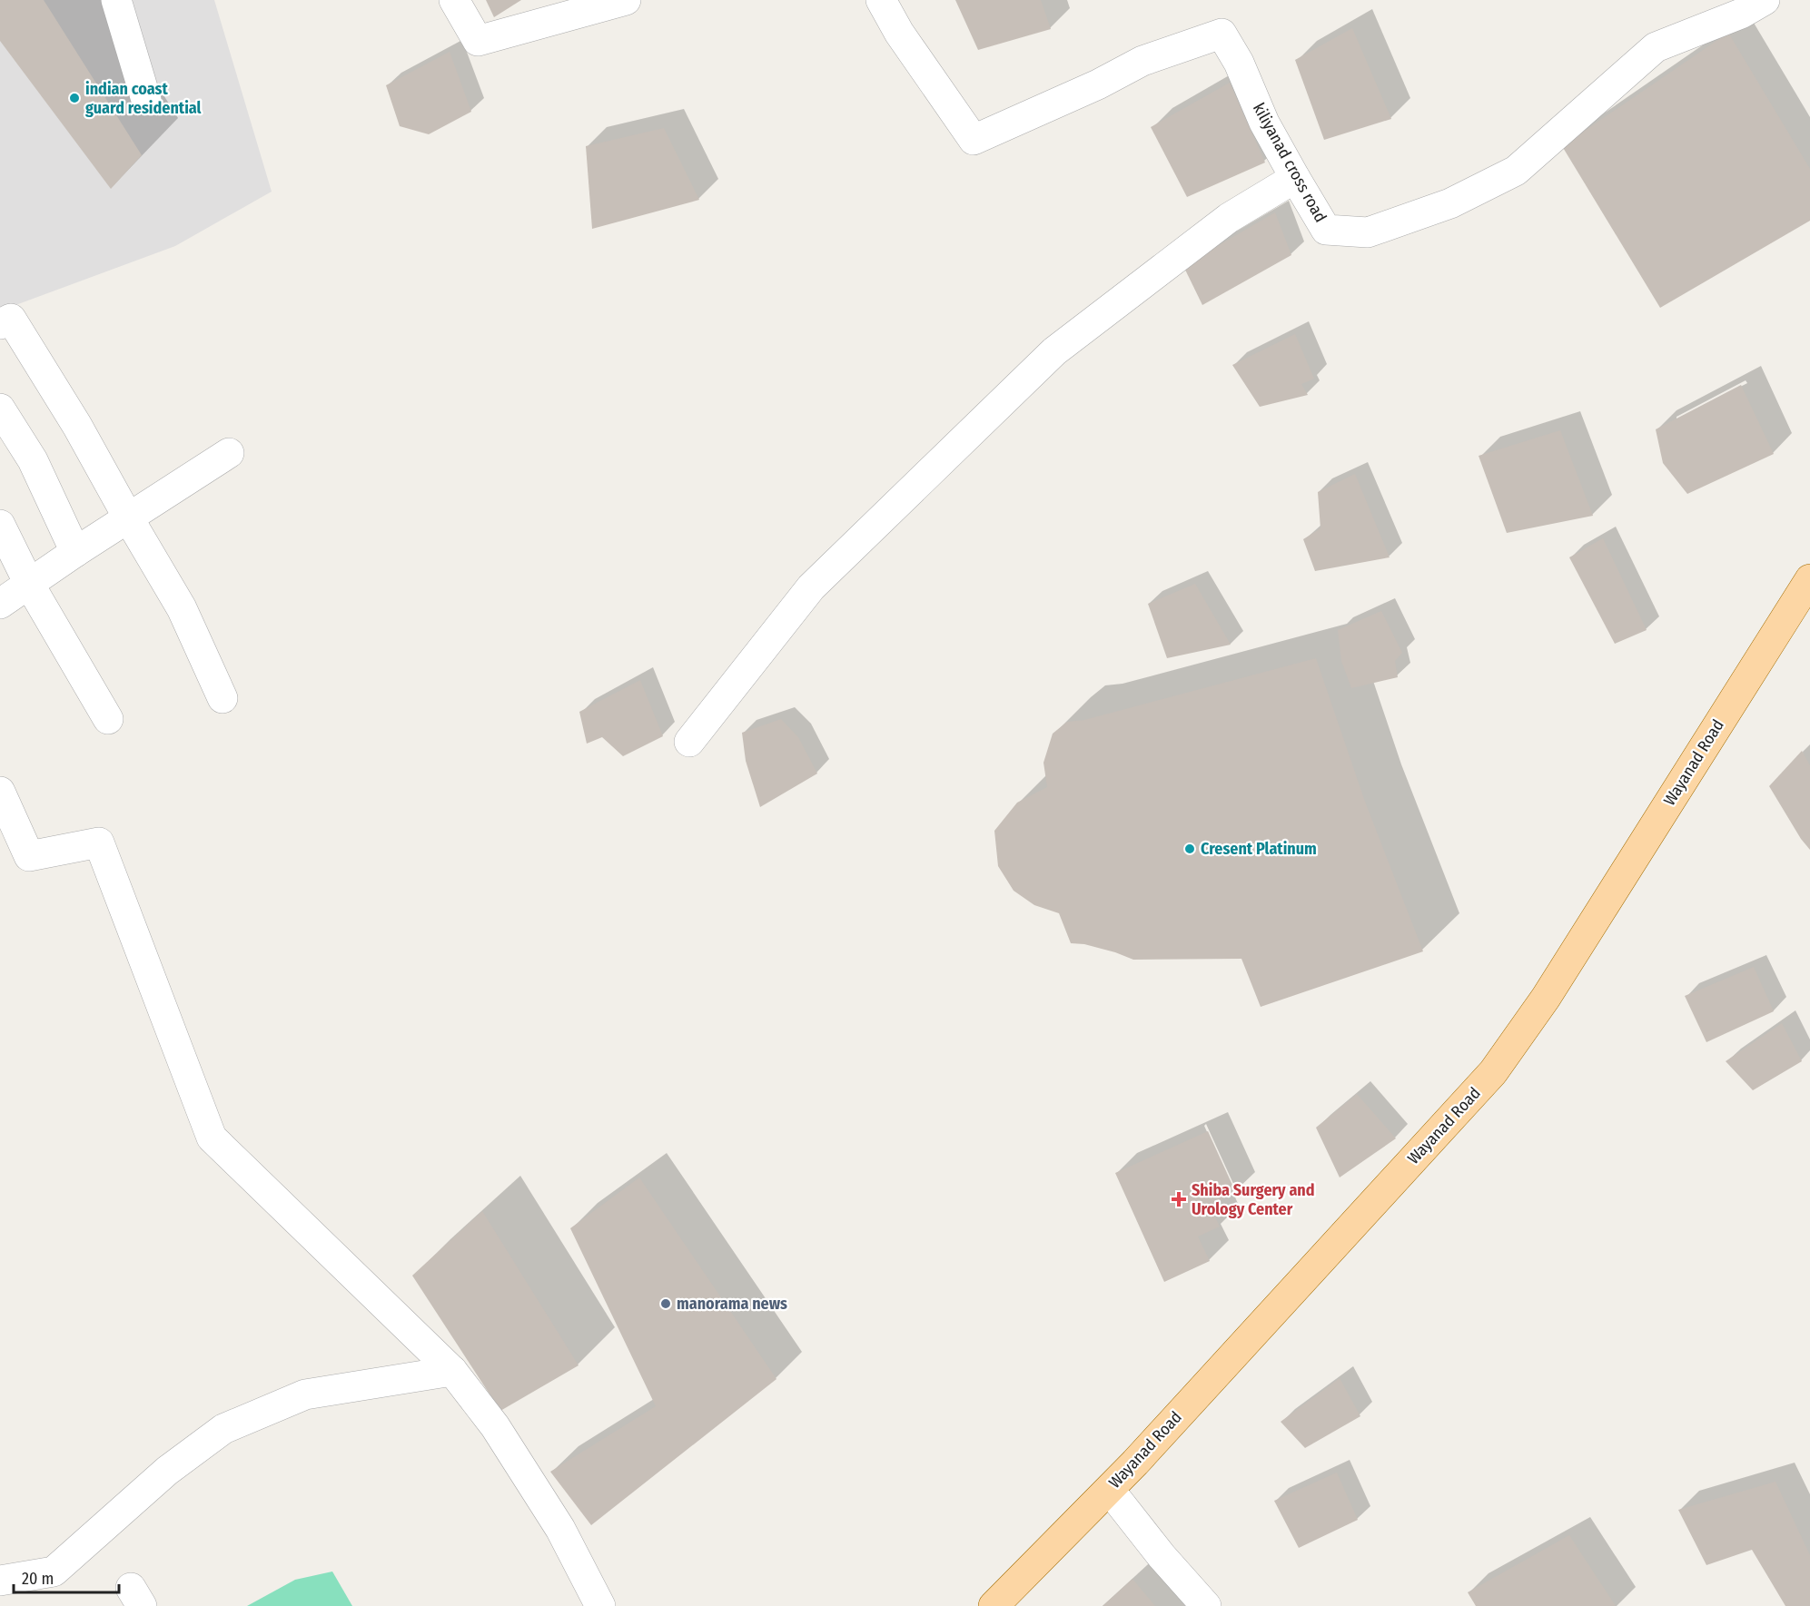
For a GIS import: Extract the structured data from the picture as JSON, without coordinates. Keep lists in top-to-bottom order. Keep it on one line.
{"streets":{"main road":["Wayanad Road"],"street":["kiliyanad cross road"]},"places":{"other":["indian coast guard residential","Cresent Platinum","manorama news"],"health":["Shiba Surgery and Urology Center"]},"scale_bar":"20 m"}
